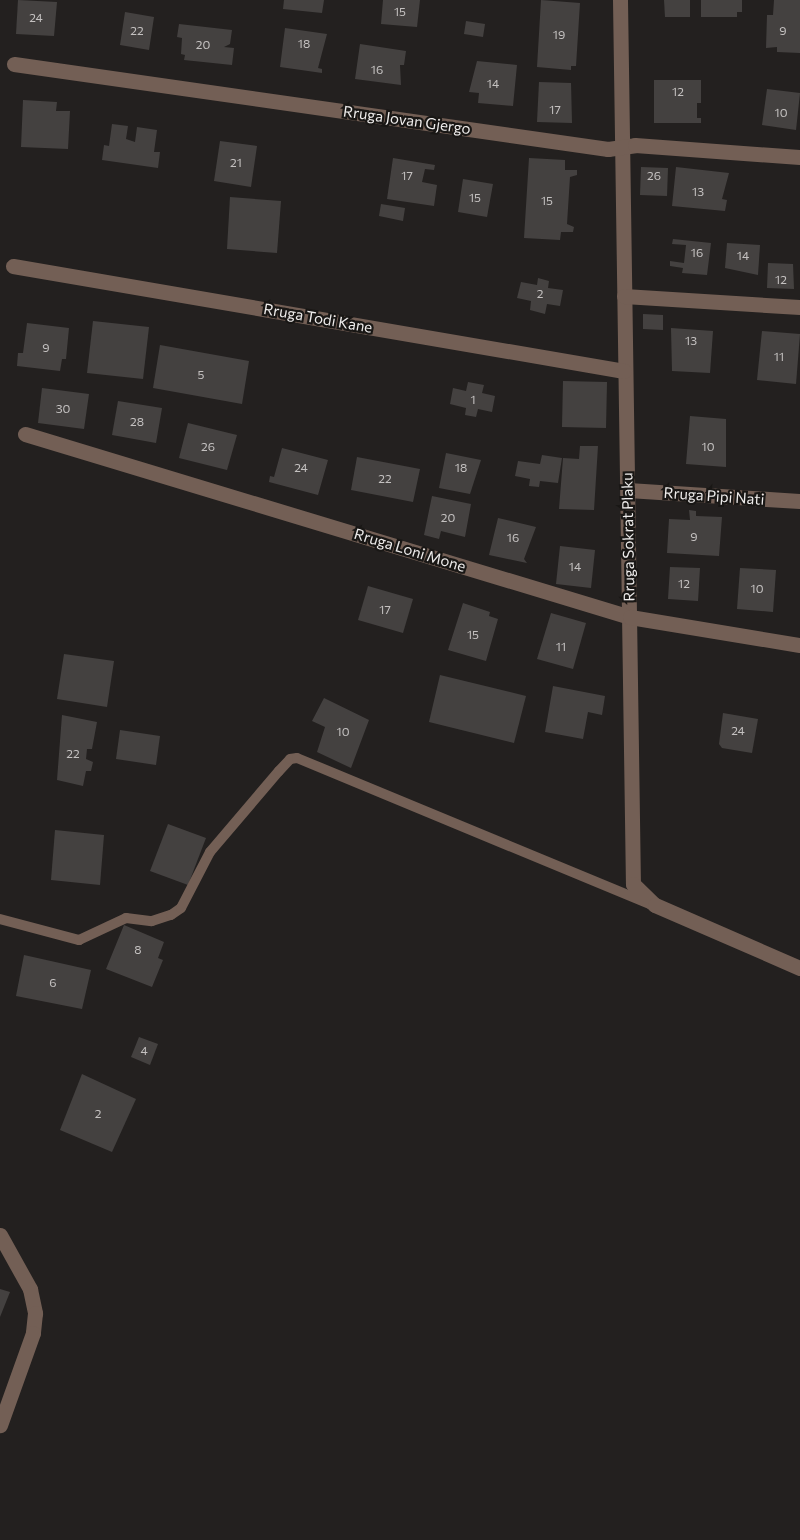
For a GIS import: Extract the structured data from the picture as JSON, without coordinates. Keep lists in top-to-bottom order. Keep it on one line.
{"streets":{"street":["Rruga Jovan Gjergo","Rruga Todi Kane","Rruga Pipi Nati","Rruga Sokrat Plaku","Rruga Loni Mone"]},"crossings":[["Rruga Jovan Gjergo","Rruga Sokrat Plaku"],["Rruga Todi Kane","Rruga Sokrat Plaku"],["Rruga Pipi Nati","Rruga Sokrat Plaku"],["Rruga Sokrat Plaku","Rruga Loni Mone"]],"house_numbers":["15","24","22","9","19","18","20","16","14","12","17","10","21","17","26","13","15","15","16","14","12","2","13","9","11","5","1","30","28","26","10","24","18","22","20","9","16","14","12","10","17","15","11","24","10","22","8","6","4","2"]}
